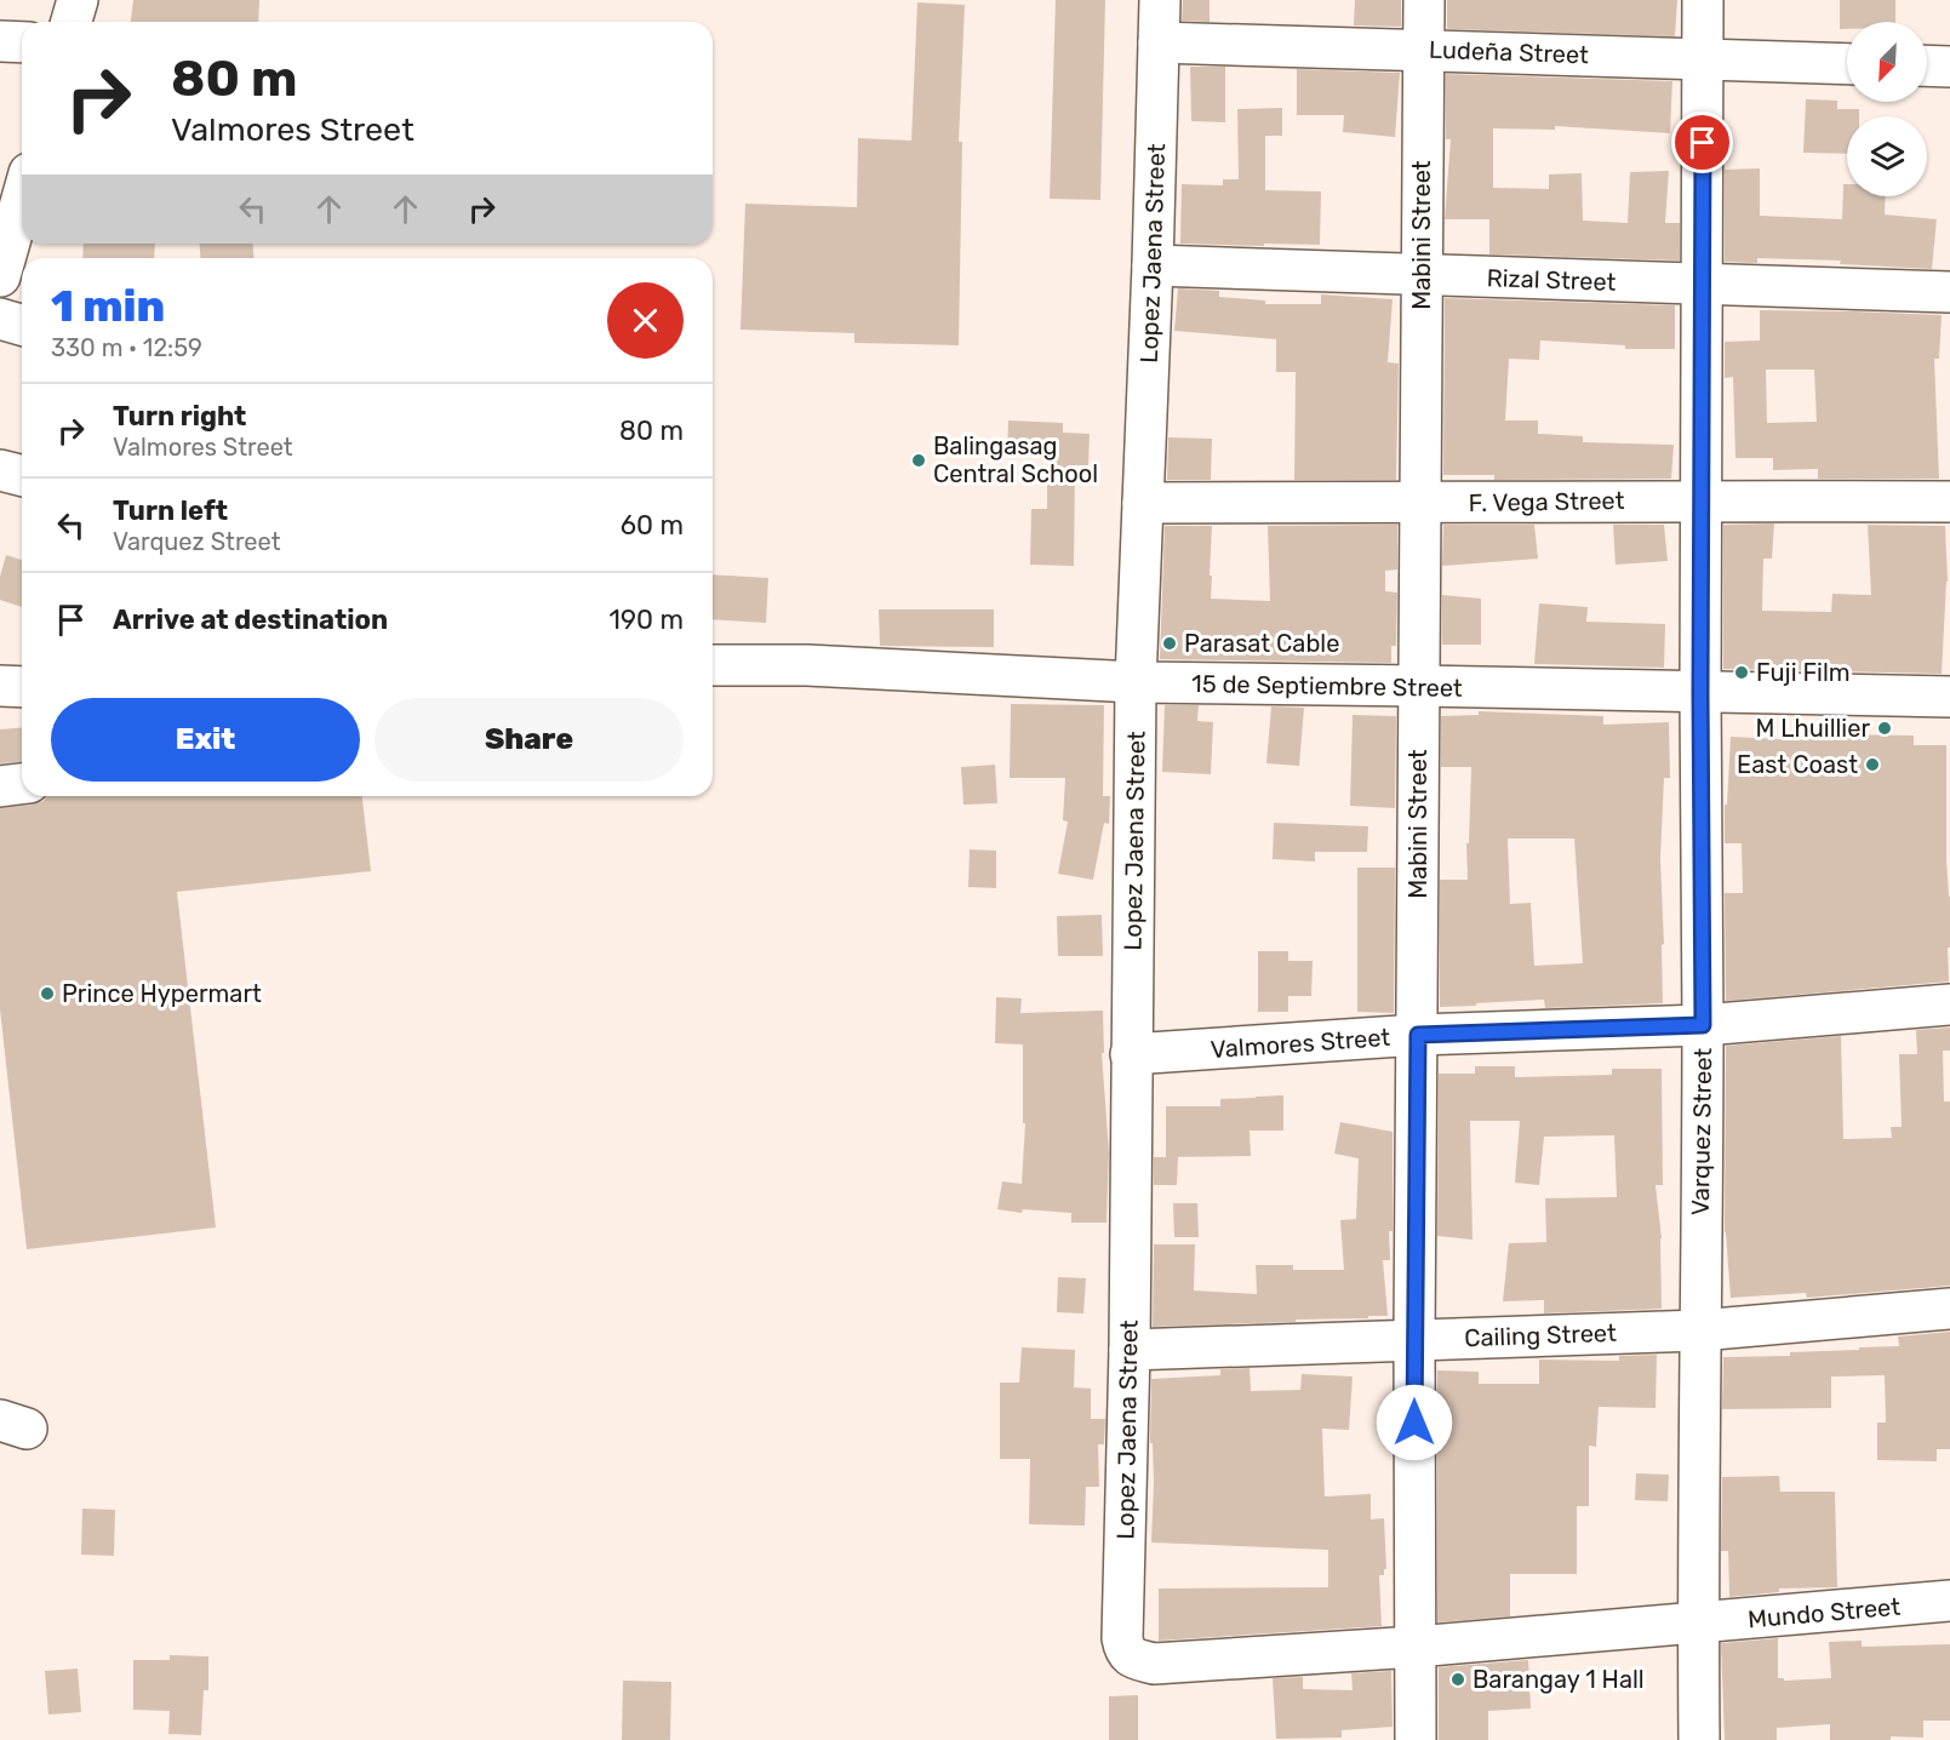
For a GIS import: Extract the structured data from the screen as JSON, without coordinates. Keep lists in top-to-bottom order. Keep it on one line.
{"streets":{"main road":["Ludeña Street","Mabini Street","Lopez Jaena Street","Rizal Street","F. Vega Street","15 de Septiembre Street","Valmores Street","Varquez Street","Cailing Street","Mundo Street"]},"crossings":[["Ludeña Street","Mabini Street"],["Ludeña Street","Lopez Jaena Street"],["Ludeña Street","Varquez Street"],["Mabini Street","Rizal Street"],["Mabini Street","F. Vega Street"],["Mabini Street","15 de Septiembre Street"],["Mabini Street","Valmores Street"],["Mabini Street","Cailing Street"],["Mabini Street","Mundo Street"],["Lopez Jaena Street","Rizal Street"],["Lopez Jaena Street","F. Vega Street"],["Lopez Jaena Street","15 de Septiembre Street"],["Lopez Jaena Street","Valmores Street"],["Lopez Jaena Street","Cailing Street"],["Lopez Jaena Street","Mundo Street"],["Rizal Street","Varquez Street"],["F. Vega Street","Varquez Street"],["15 de Septiembre Street","Varquez Street"],["Valmores Street","Varquez Street"],["Varquez Street","Cailing Street"],["Varquez Street","Mundo Street"]],"places":["Balingasag Central School","Parasat Cable","Fuji Film","M Lhuillier","East Coast","Prince Hypermart","Barangay 1 Hall"],"north":"bottom left","page":{"turn":["80 m","Valmores Street"],"heading":["1 min","330 m · 12:59"],"list":[{"name":"Turn right","note":"Valmores Street","value":"80 m"},{"name":"Turn left","note":"Varquez Street","value":"60 m"},{"name":"Arrive at destination","value":"190 m"}],"buttons":["Exit","Share"]}}
